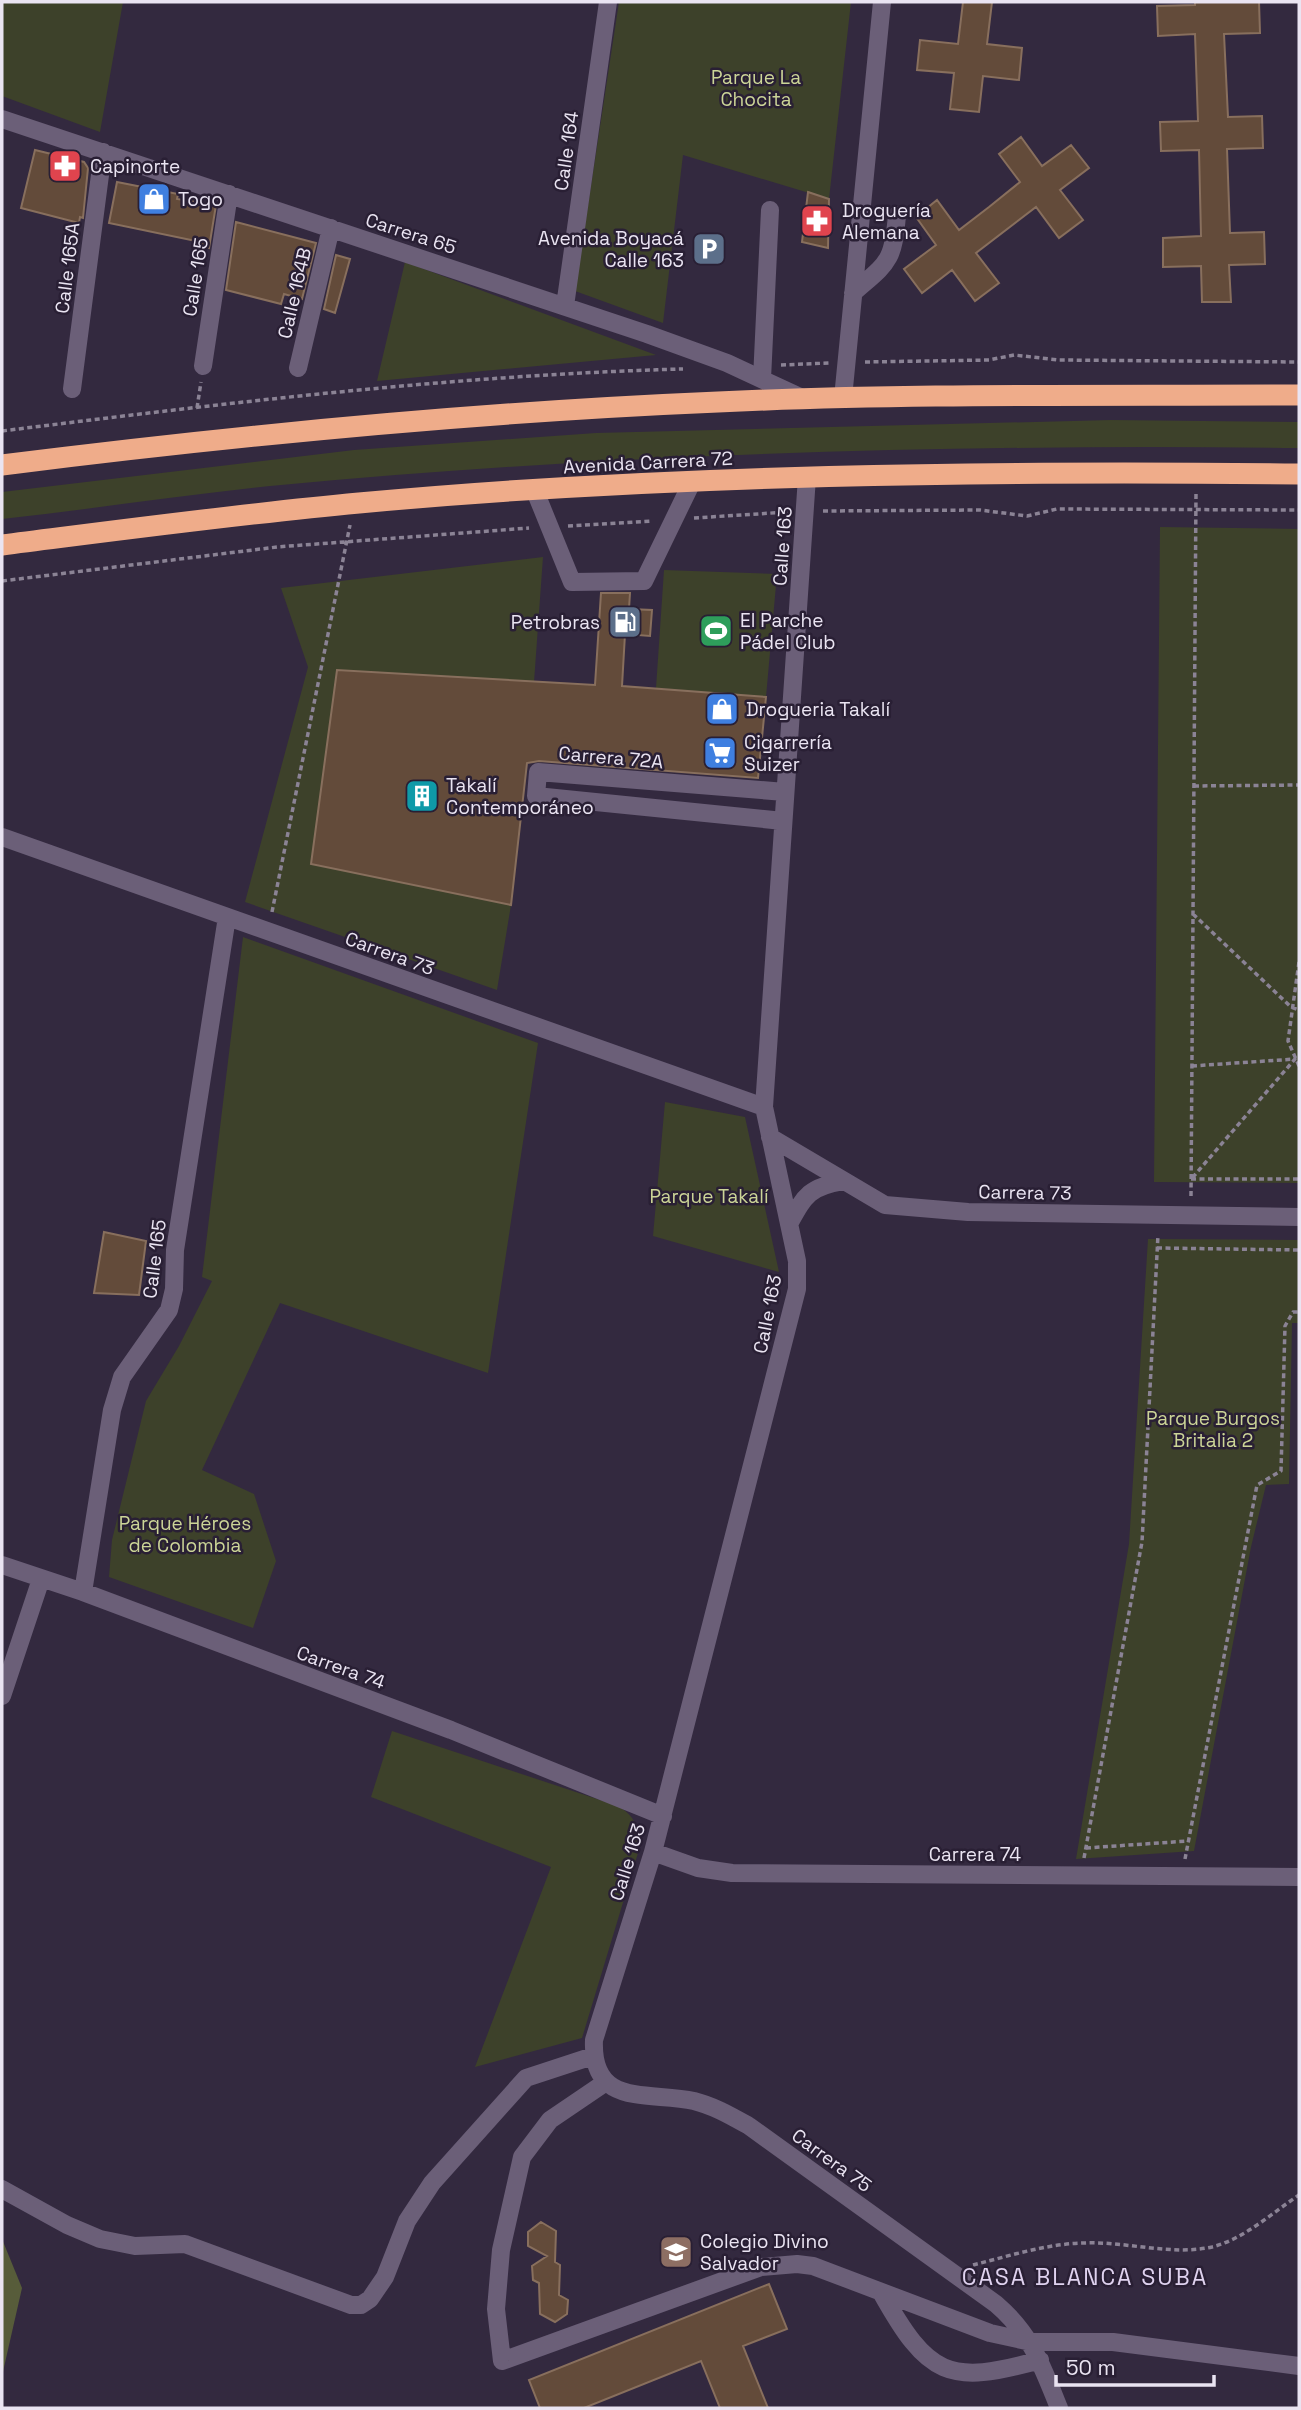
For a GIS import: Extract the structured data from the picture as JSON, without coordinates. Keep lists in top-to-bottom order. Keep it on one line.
{"streets":{"highway":["Avenida Carrera 72"],"street":["Calle 164","Carrera 65","Calle 165A","Calle 165","Calle 164B","Calle 163","Carrera 72A","Carrera 73","Carrera 74","Carrera 75"]},"crossings":[["Calle 164","Carrera 65"],["Carrera 65","Calle 165A"],["Carrera 65","Calle 165"],["Carrera 65","Calle 164B"],["Calle 165","Carrera 73"],["Calle 165","Carrera 74"],["Avenida Carrera 72","Calle 163"],["Calle 163","Carrera 72A"],["Calle 163","Carrera 73"],["Calle 163","Carrera 74"]],"districts":["CASA BLANCA SUBA"],"parks":["Parque La Chocita","Parque Takalí","Parque Burgos Britalia 2","Parque Héroes de Colombia"],"places":{"pharmacy":["Capinorte","Droguería Alemana"],"shop":["Togo","Drogueria Takalí"],"parking":["Avenida Boyacá Calle 163"],"fuel station":["Petrobras"],"sports":["El Parche Pádel Club"],"supermarket":["Cigarrería Suizer"],"building":["Takalí Contemporáneo"],"school or university":["Colegio Divino Salvador"]},"scale_bar":"50 m"}
